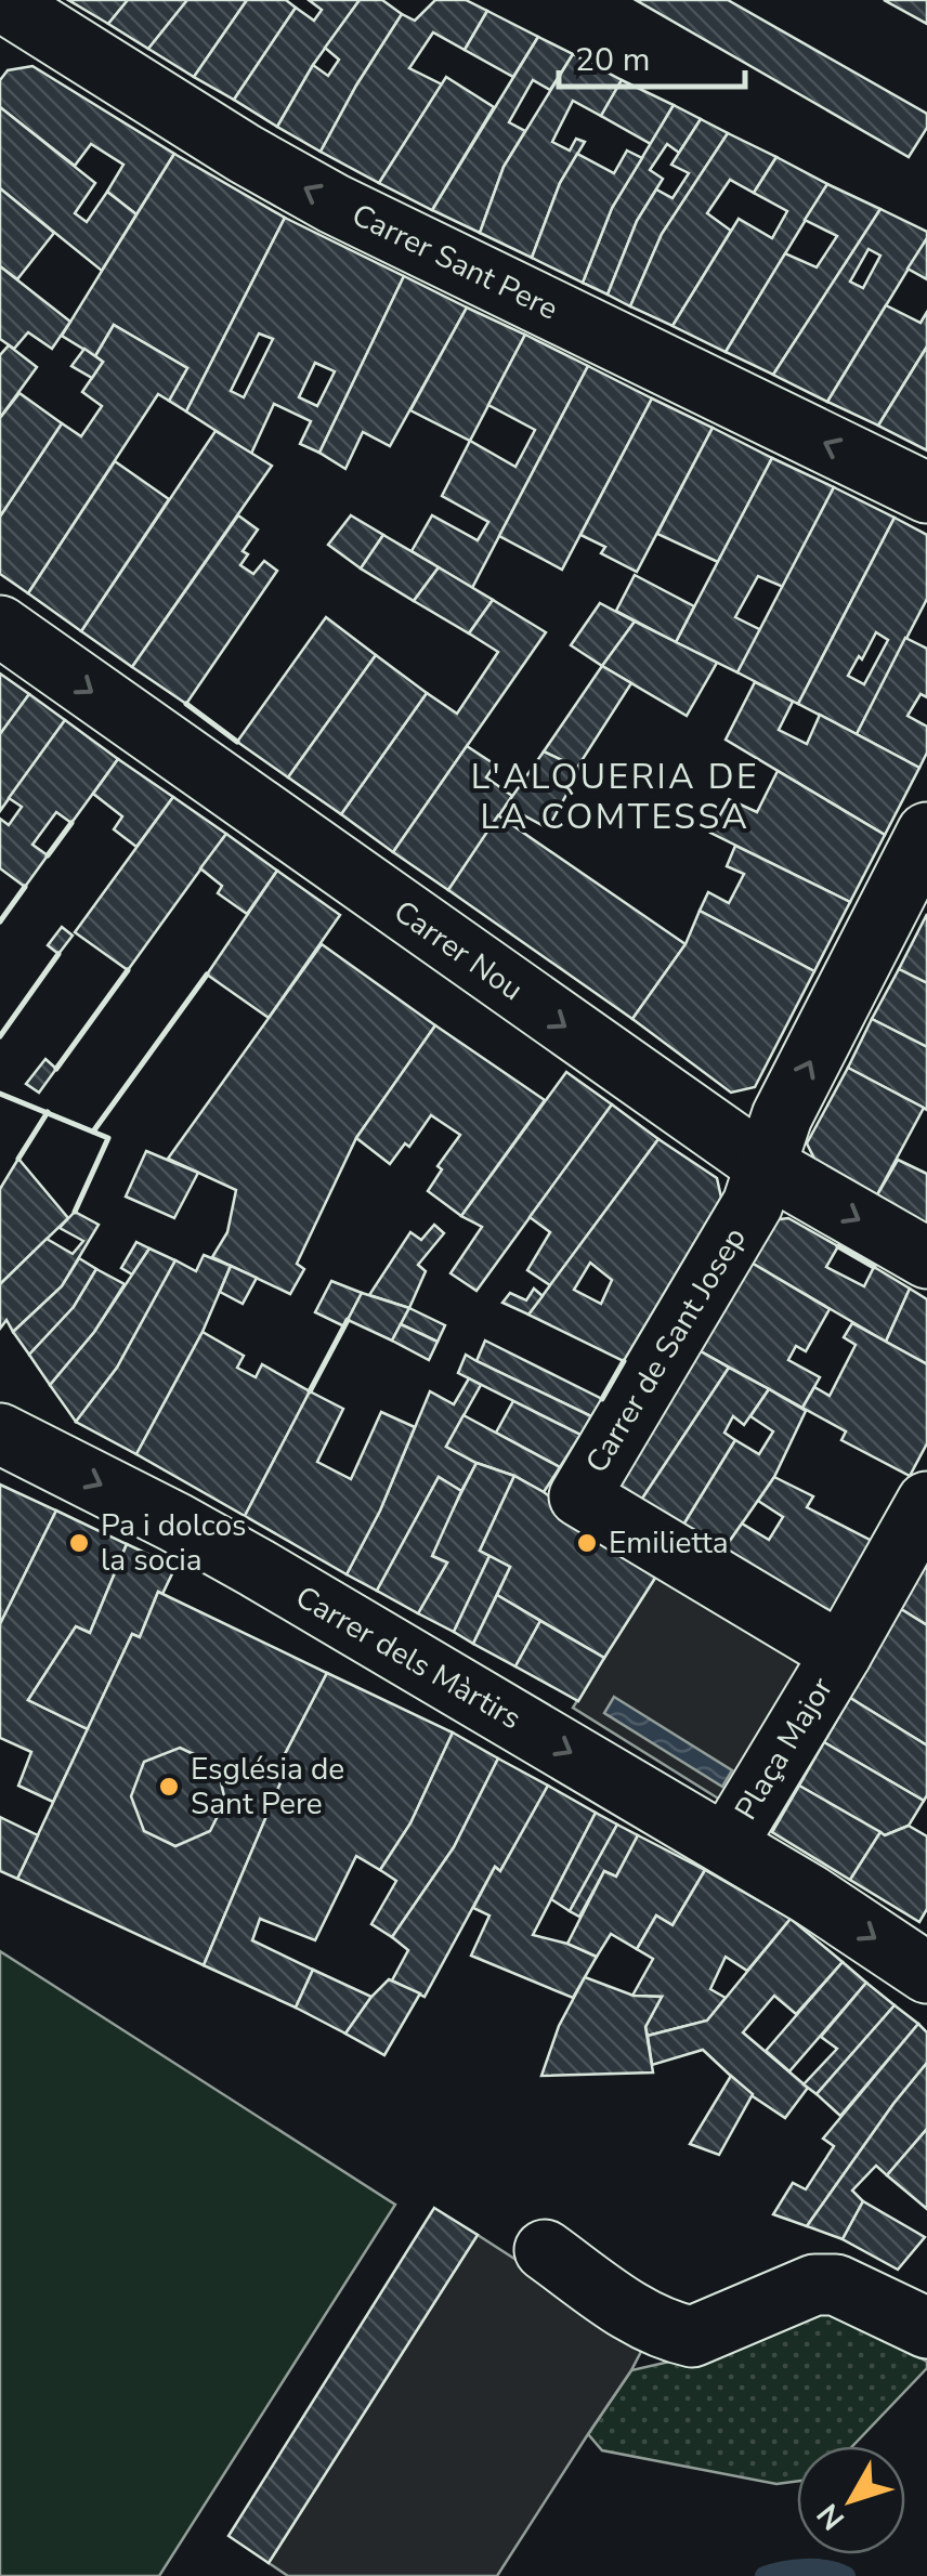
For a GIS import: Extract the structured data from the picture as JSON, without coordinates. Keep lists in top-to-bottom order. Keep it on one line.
{"streets":{"street":["Carrer Sant Pere","Carrer Nou","Carrer de Sant Josep","Carrer dels Màrtirs","Plaça Major"]},"crossings":[["Carrer Nou","Carrer de Sant Josep"],["Carrer de Sant Josep","Plaça Major"],["Carrer dels Màrtirs","Plaça Major"]],"one_way":["Carrer Sant Pere","Carrer Nou","Carrer dels Màrtirs"],"districts":["L'ALQUERIA DE LA COMTESSA"],"places":["Pa i dolcos la socia","Emilietta","Església de Sant Pere"],"scale_bar":"20 m","north":"bottom left"}
